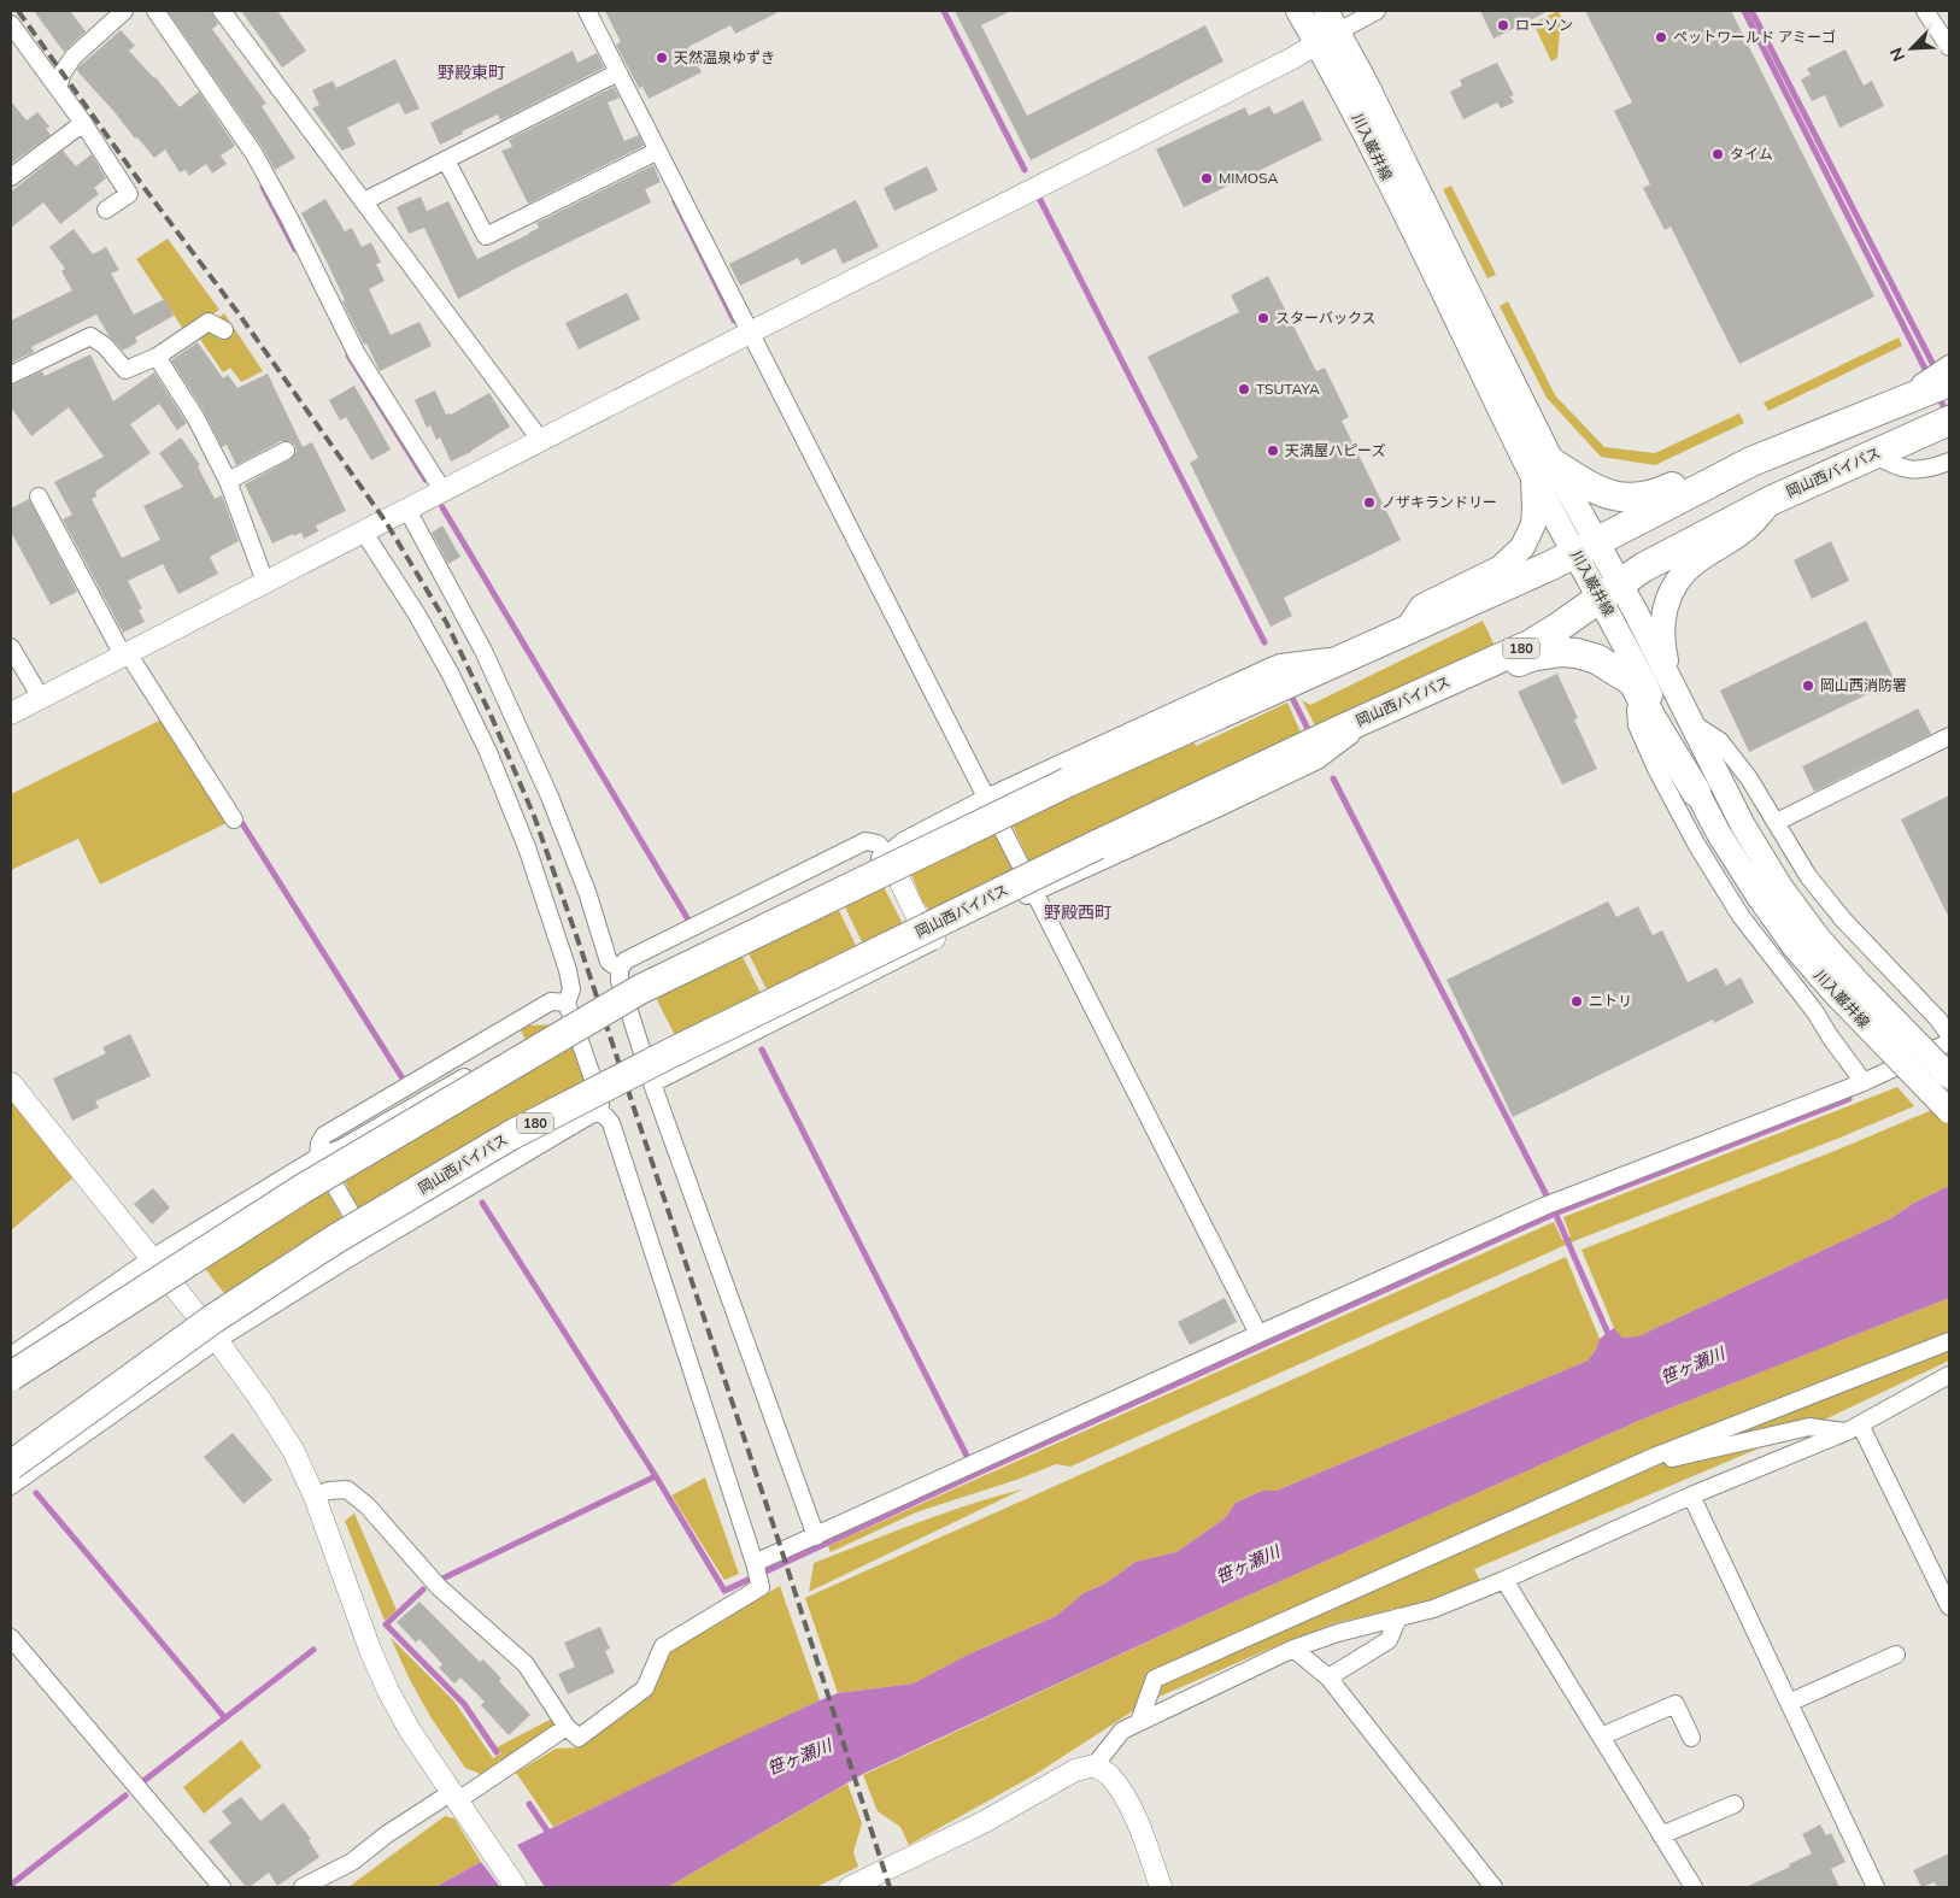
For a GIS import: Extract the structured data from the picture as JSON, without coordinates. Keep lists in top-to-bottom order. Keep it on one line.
{"streets":{"highway":["岡山西バイパス","180"],"main road":["川入巌井線"]},"crossings":[["川入巌井線","岡山西バイパス"]],"districts":["野殿東町","野殿西町"],"water":["笹ヶ瀬川"],"places":["ローソン","ペットワールド アミーゴ","天然温泉ゆずき","タイム","MIMOSA","スターバックス","TSUTAYA","天満屋ハピーズ","ノザキランドリー","岡山西消防署","ニトリ"],"north":"bottom left"}
